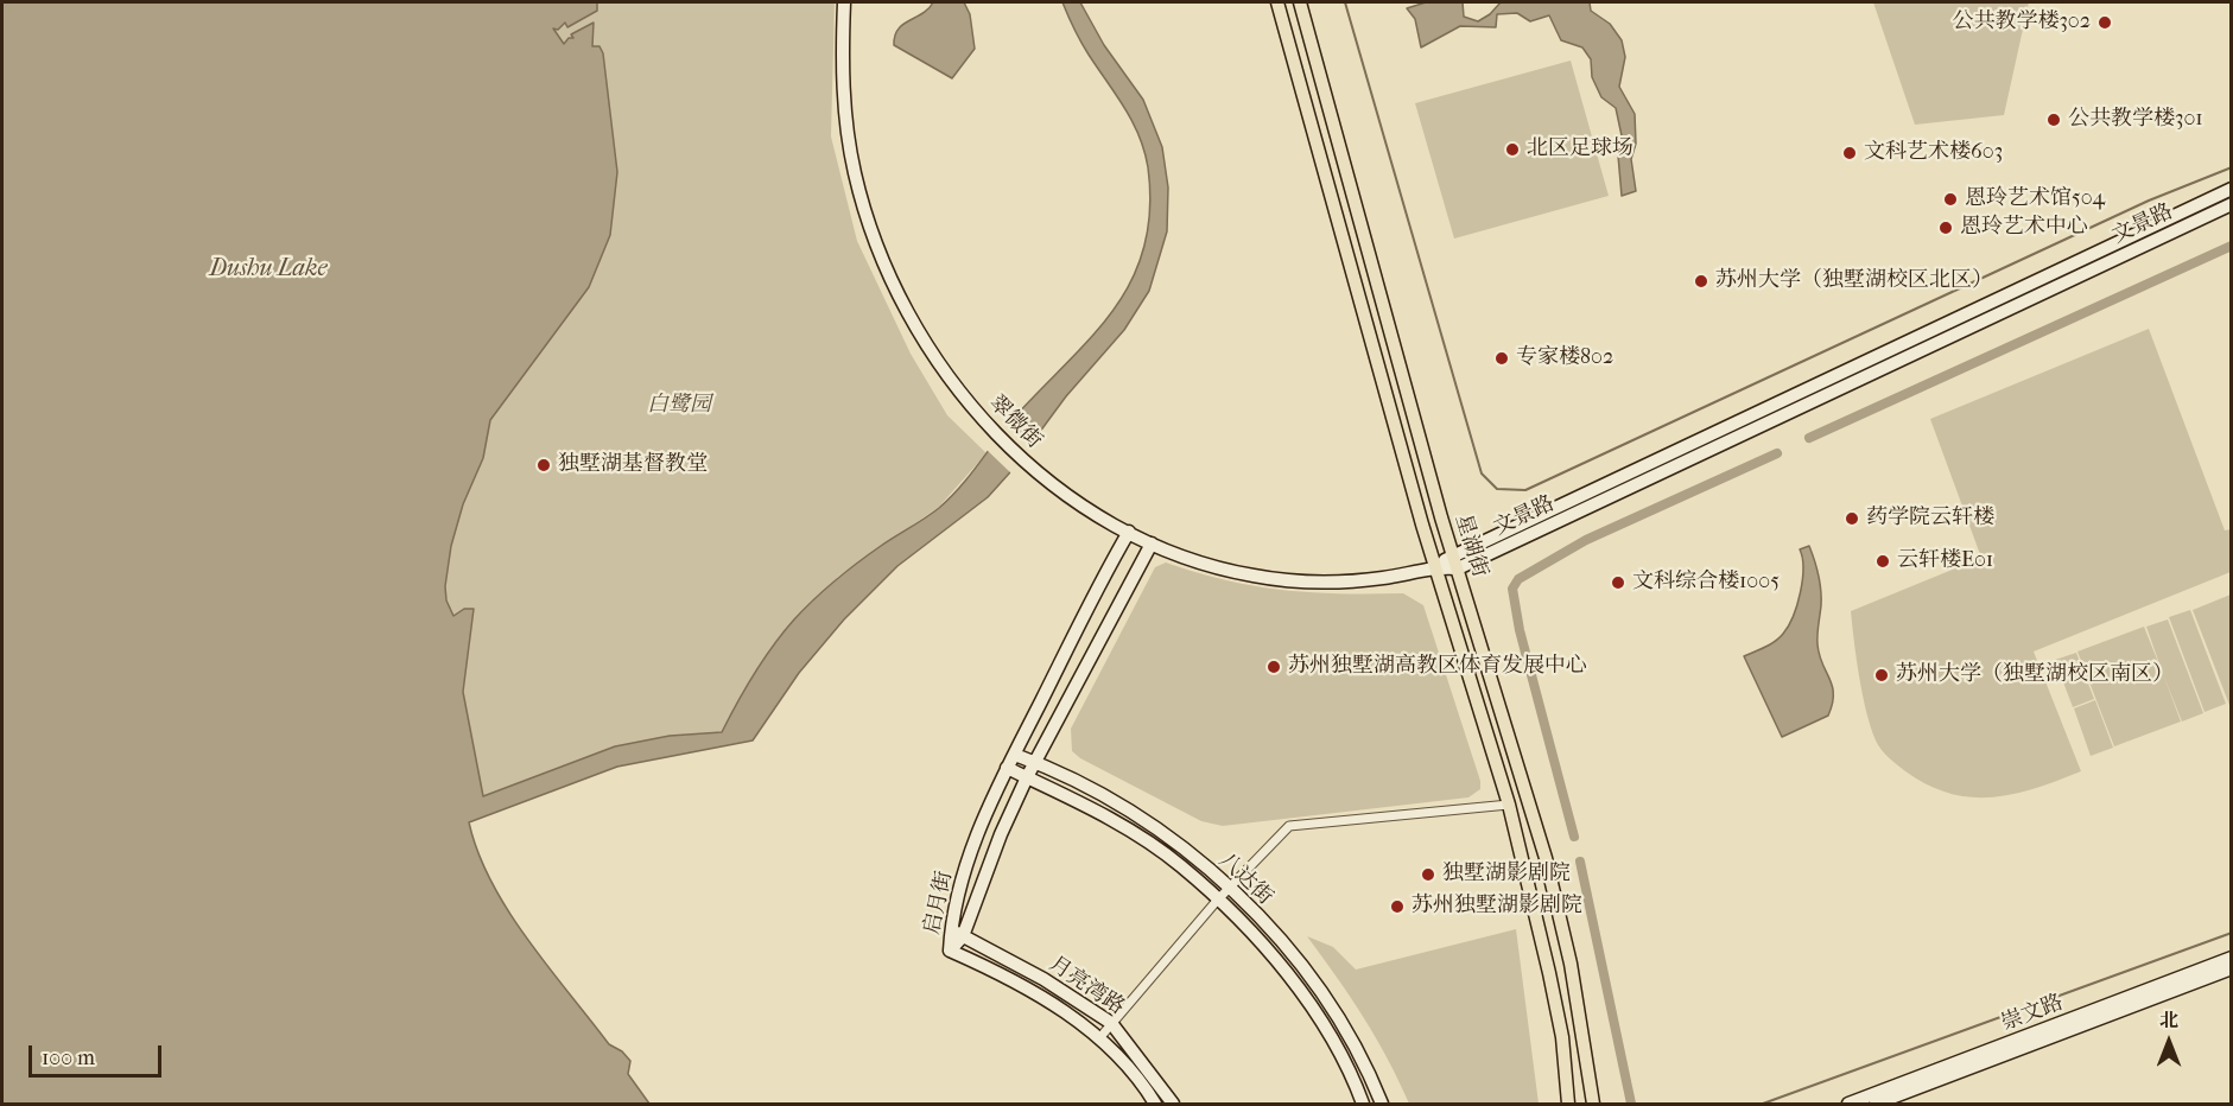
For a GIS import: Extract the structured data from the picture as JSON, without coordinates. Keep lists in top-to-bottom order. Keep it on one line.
{"streets":{"main road":["星湖街"],"street":["文景路","翠微街","八达街","启月街","月亮湾路","崇文路"]},"crossings":[["文景路","翠微街"],["文景路","星湖街"],["翠微街","星湖街"],["翠微街","启月街"],["八达街","启月街"],["启月街","月亮湾路"]],"water":["Dushu Lake"],"parks":["白鹭园"],"places":["公共教学楼302","公共教学楼301","北区足球场","文科艺术楼603","恩玲艺术馆504","恩玲艺术中心","苏州大学（独墅湖校区北区）","专家楼802","独墅湖基督教堂","药学院云轩楼","云轩楼E01","文科综合楼1005","苏州独墅湖高教区体育发展中心","苏州大学（独墅湖校区南区）","独墅湖影剧院","苏州独墅湖影剧院"],"scale_bar":"100 m","north":"top"}
